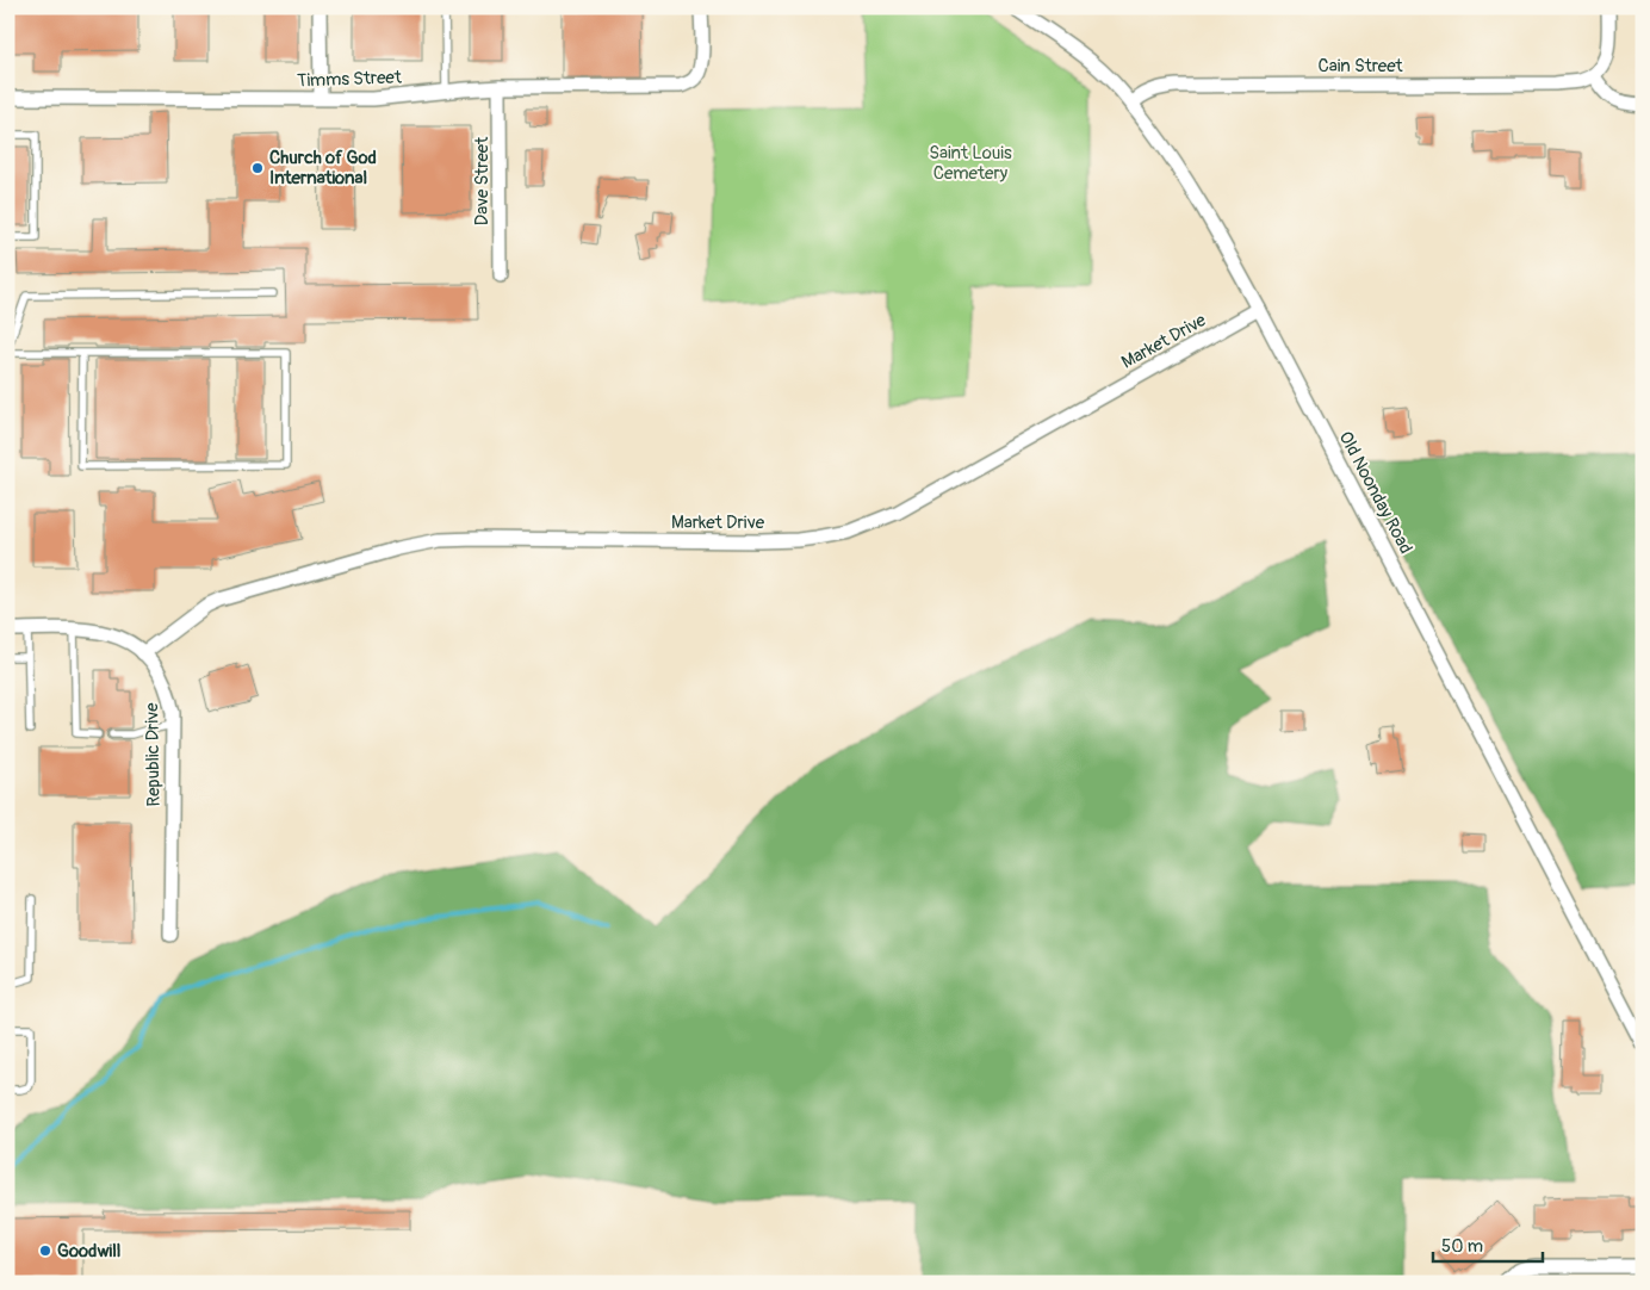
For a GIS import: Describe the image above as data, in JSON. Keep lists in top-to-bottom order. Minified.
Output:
{"streets":{"street":["Cain Street","Timms Street","Dave Street","Market Drive","Old Noonday Road","Republic Drive"]},"crossings":[["Cain Street","Old Noonday Road"],["Timms Street","Dave Street"],["Market Drive","Old Noonday Road"],["Market Drive","Republic Drive"]],"parks":["Saint Louis Cemetery"],"places":["Church of God International","Goodwill"],"scale_bar":"50 m"}
